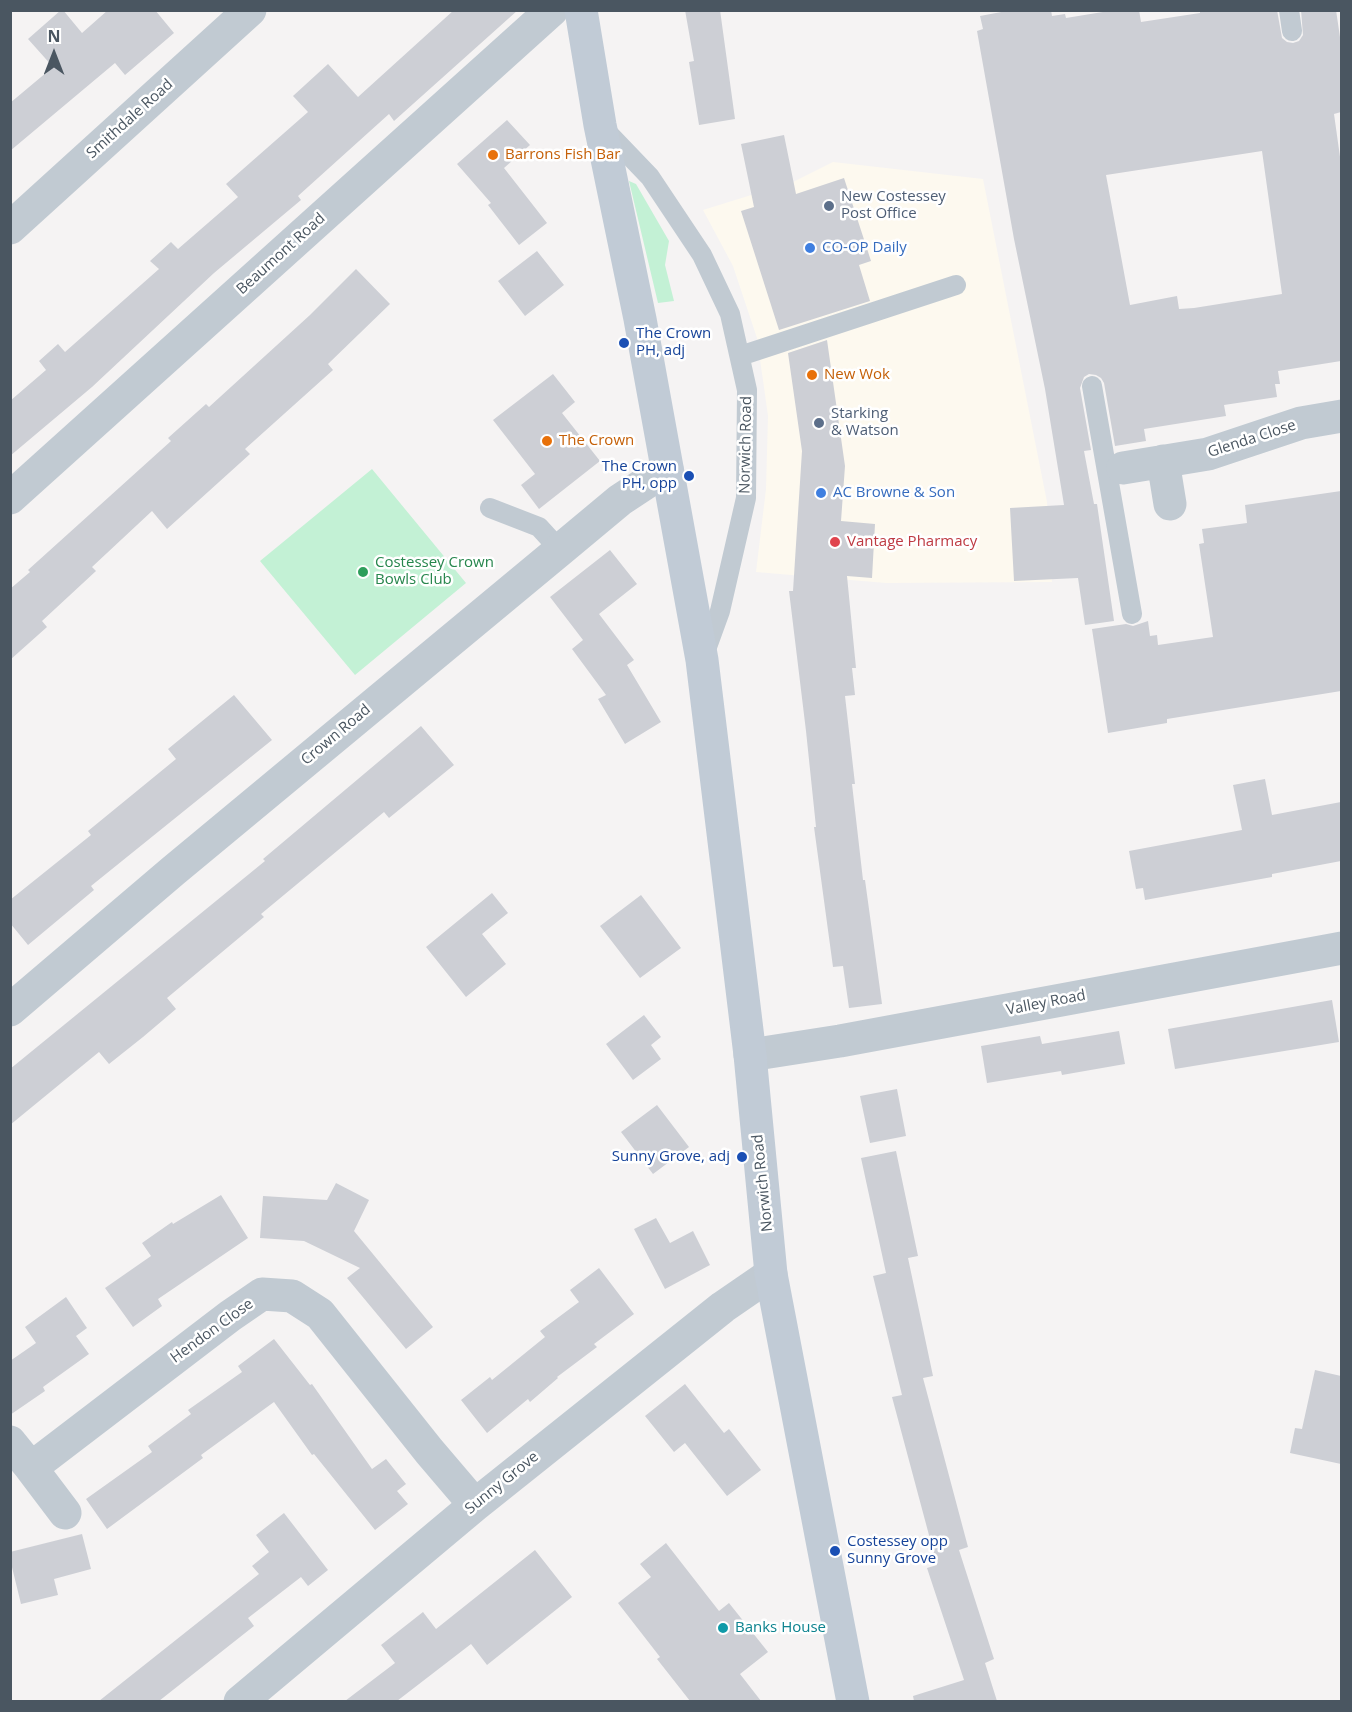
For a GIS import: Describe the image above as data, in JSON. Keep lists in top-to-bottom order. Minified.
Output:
{"streets":{"street":["Smithdale Road","Beaumont Road","Glenda Close","Norwich Road","Crown Road","Valley Road","Hendon Close","Sunny Grove"]},"crossings":[["Norwich Road","Crown Road"],["Norwich Road","Valley Road"],["Norwich Road","Sunny Grove"],["Hendon Close","Sunny Grove"]],"places":["Barrons Fish Bar","New Costessey Post Office","CO-OP Daily","The Crown PH, adj","New Wok","Starking & Watson","The Crown","The Crown PH, opp","AC Browne & Son","Vantage Pharmacy","Costessey Crown Bowls Club","Sunny Grove, adj","Costessey opp Sunny Grove","Banks House"],"north":"top"}
